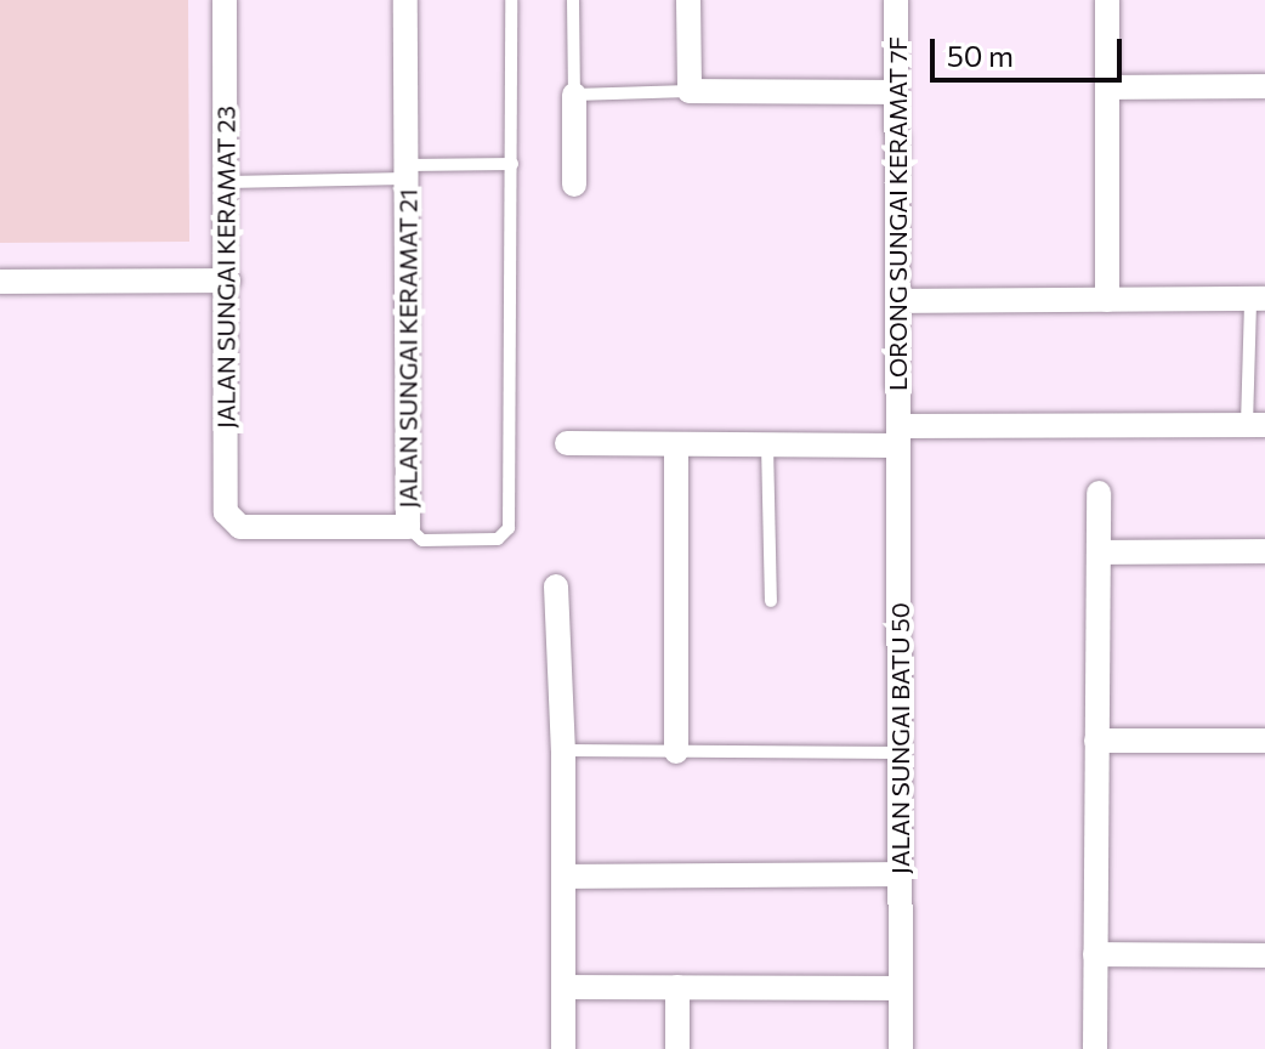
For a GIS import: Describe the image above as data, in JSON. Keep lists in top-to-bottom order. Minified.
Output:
{"streets":{"street":["LORONG SUNGAI KERAMAT 7F","JALAN SUNGAI KERAMAT 23","JALAN SUNGAI KERAMAT 21","JALAN SUNGAI BATU 50"]},"crossings":[["LORONG SUNGAI KERAMAT 7F","JALAN SUNGAI BATU 50"],["JALAN SUNGAI KERAMAT 23","JALAN SUNGAI KERAMAT 21"]],"scale_bar":"50 m"}
